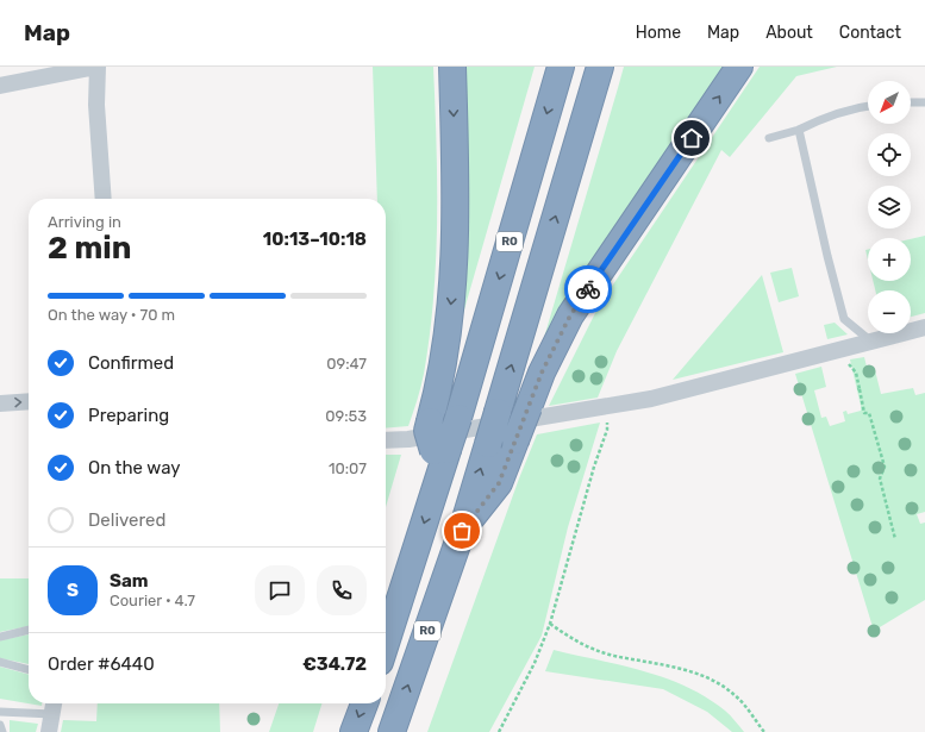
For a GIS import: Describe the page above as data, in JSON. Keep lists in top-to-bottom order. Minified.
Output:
{"streets":{"highway":["R0"]},"north":"bottom left","page":{"header":"Map","nav":["Home","Map","About","Contact"],"map_buttons":["+","−"],"heading":["2 min","Arriving in","10:13–10:18"],"panel":["Sam","Courier · 4.7","Order #6440","€34.72"],"bar":"On the way · 70 m","list":[["Confirmed","09:47"],["Preparing","09:53"],["On the way","10:07"],"Delivered"],"round":"S"}}
